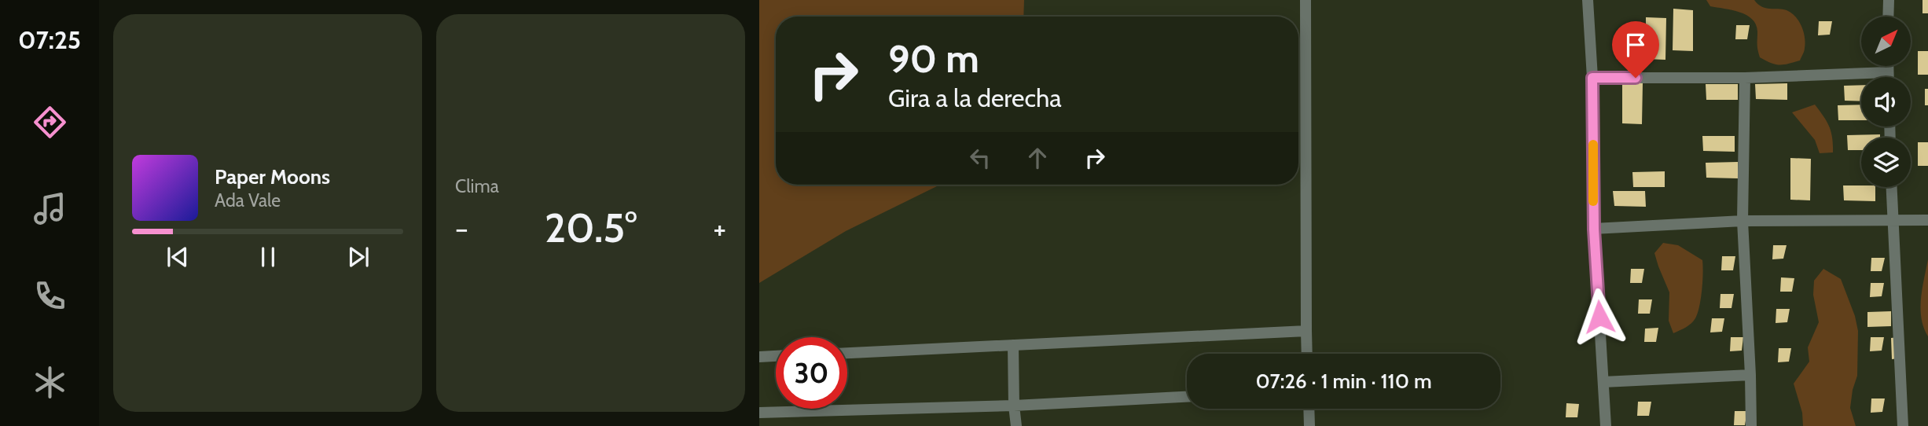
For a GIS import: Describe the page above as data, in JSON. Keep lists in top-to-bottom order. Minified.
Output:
{"north":"top right","page":{"tabs":"07:25","tile":"Clima","turn":["90 m","Gira a la derecha"],"song":["Paper Moons","Ada Vale"],"heat":["−","20.5°","+"],"limit":"30","trip":"07:26 · 1 min · 110 m"}}
